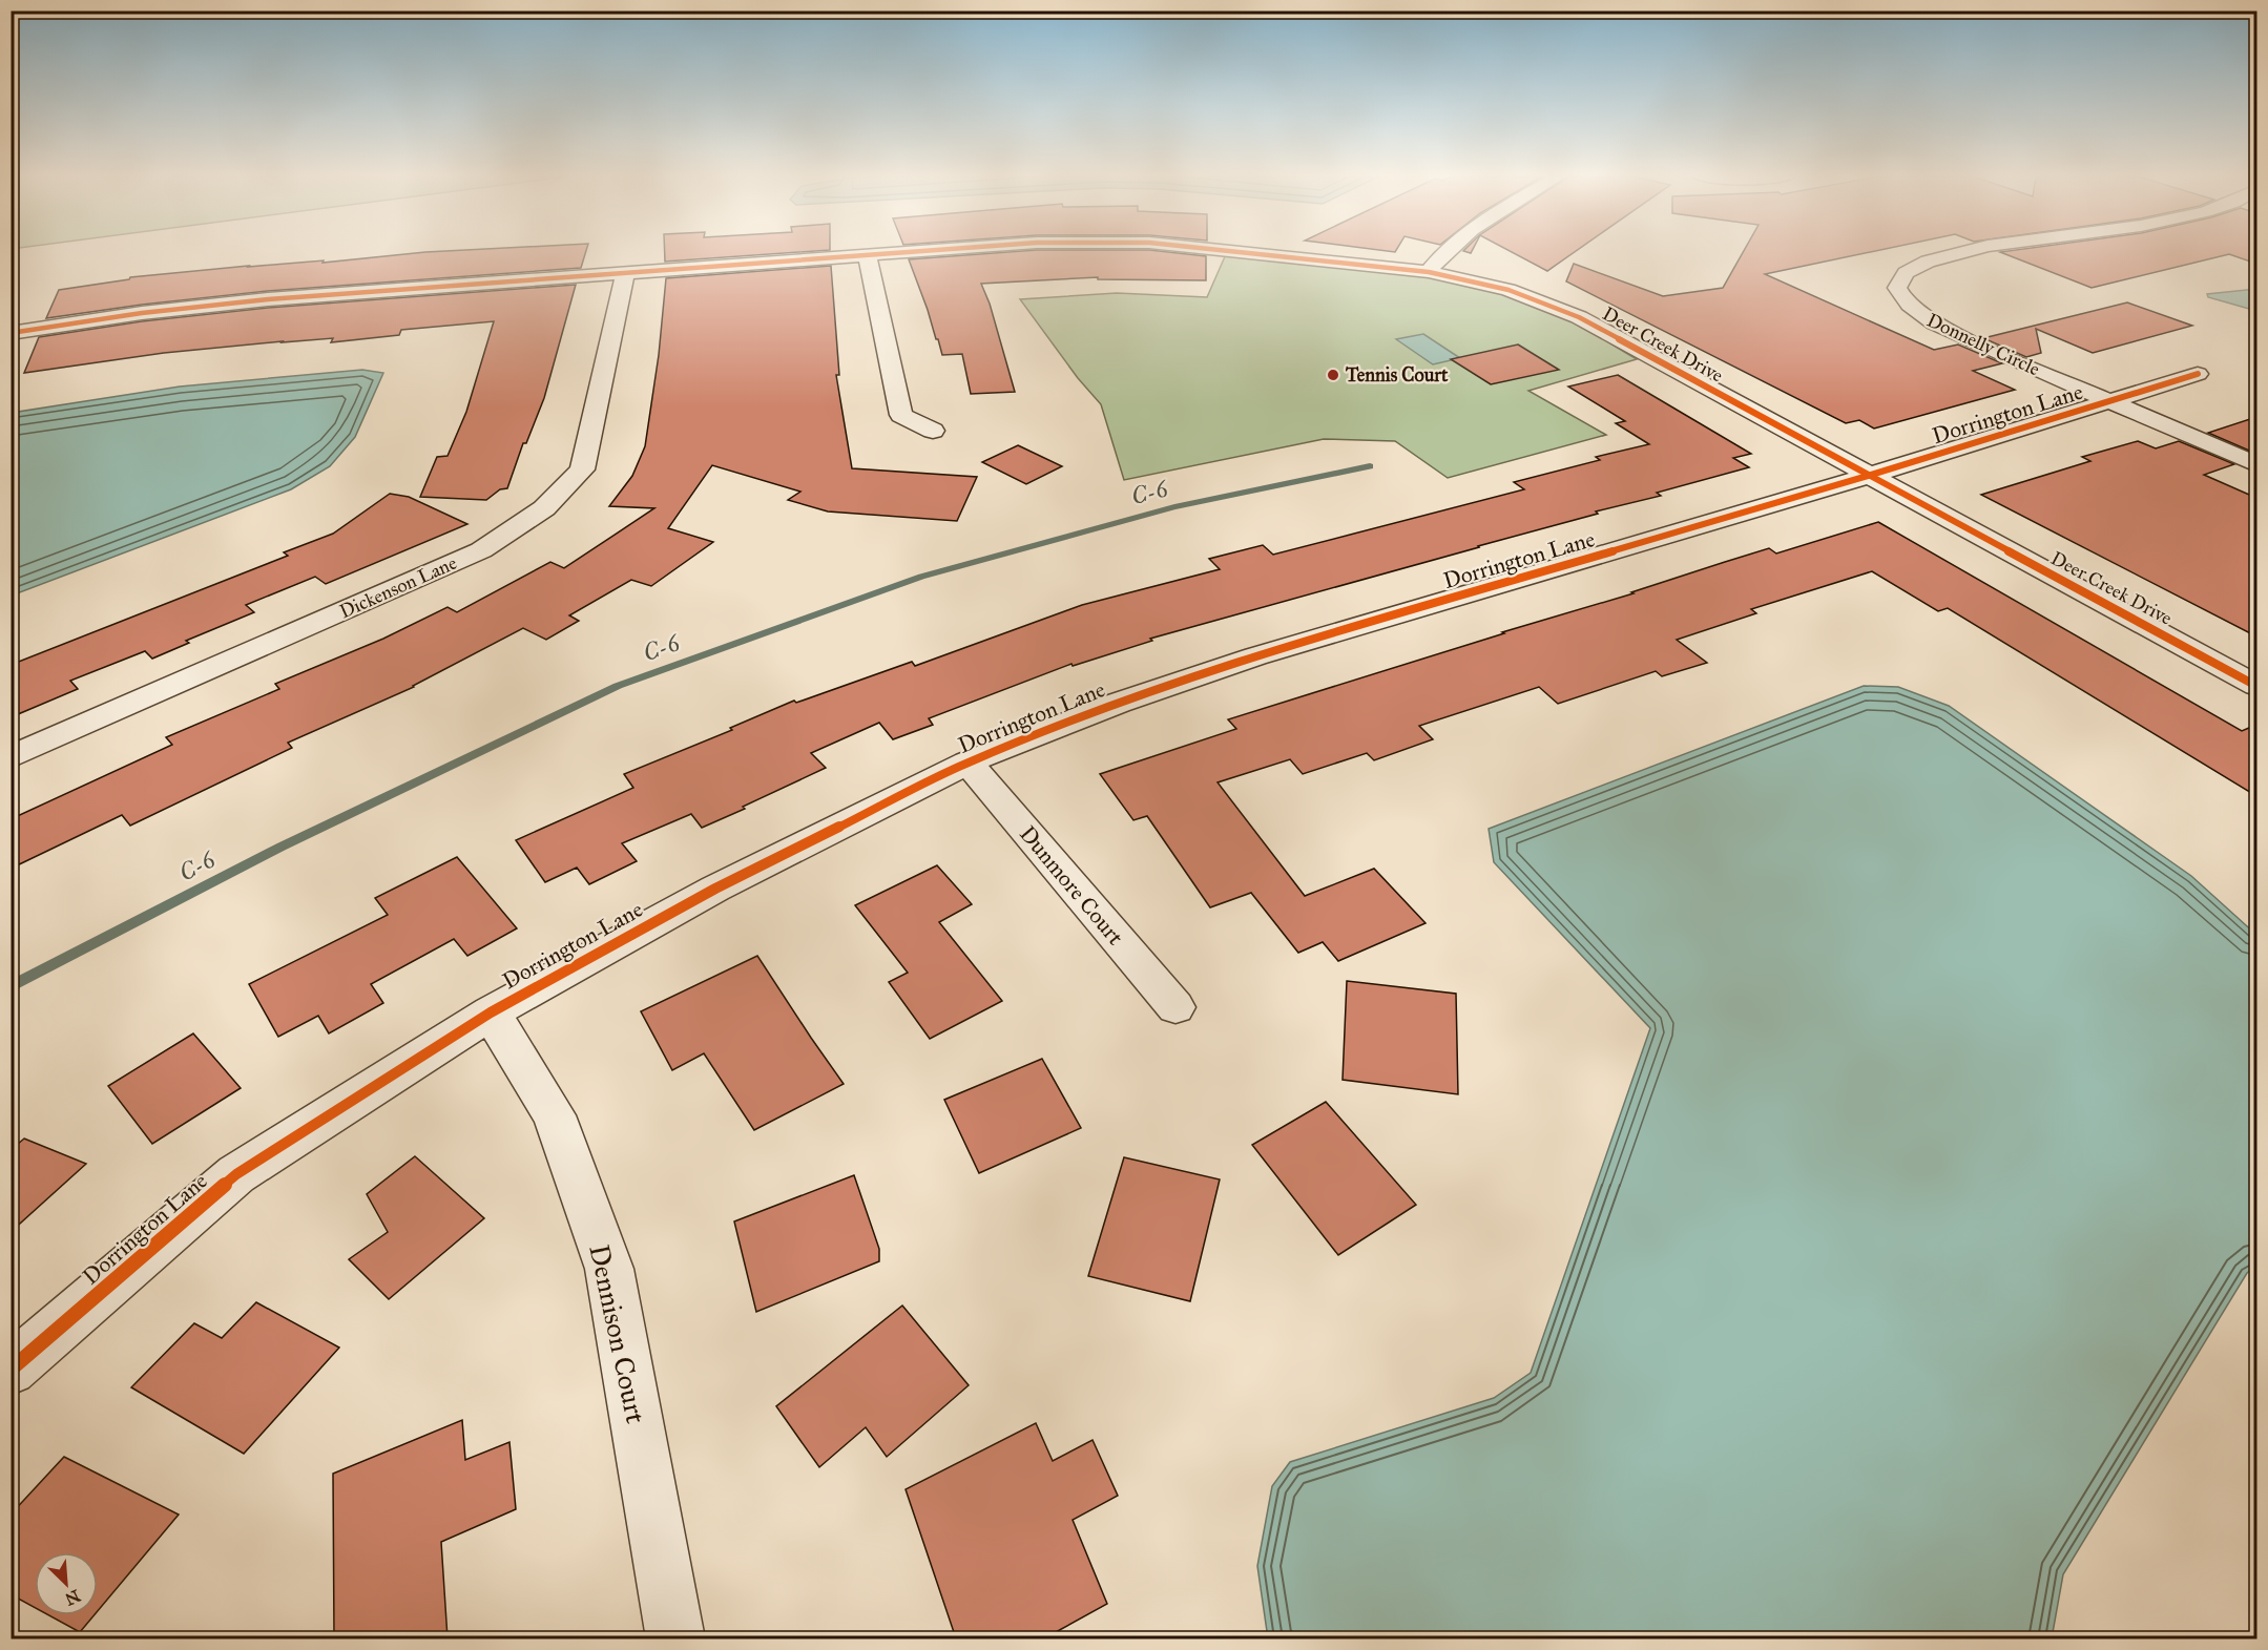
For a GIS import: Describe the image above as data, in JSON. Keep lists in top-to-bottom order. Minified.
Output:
{"streets":{"street":["Deer Creek Drive","Donnelly Circle","Dorrington Lane","Dickenson Lane","Dunmore Court","Dennison Court"]},"crossings":[["Deer Creek Drive","Dorrington Lane"],["Deer Creek Drive","Dickenson Lane"],["Donnelly Circle","Dorrington Lane"],["Dorrington Lane","Dunmore Court"],["Dorrington Lane","Dennison Court"]],"water":["C-6"],"places":["Tennis Court"],"north":"bottom right"}
